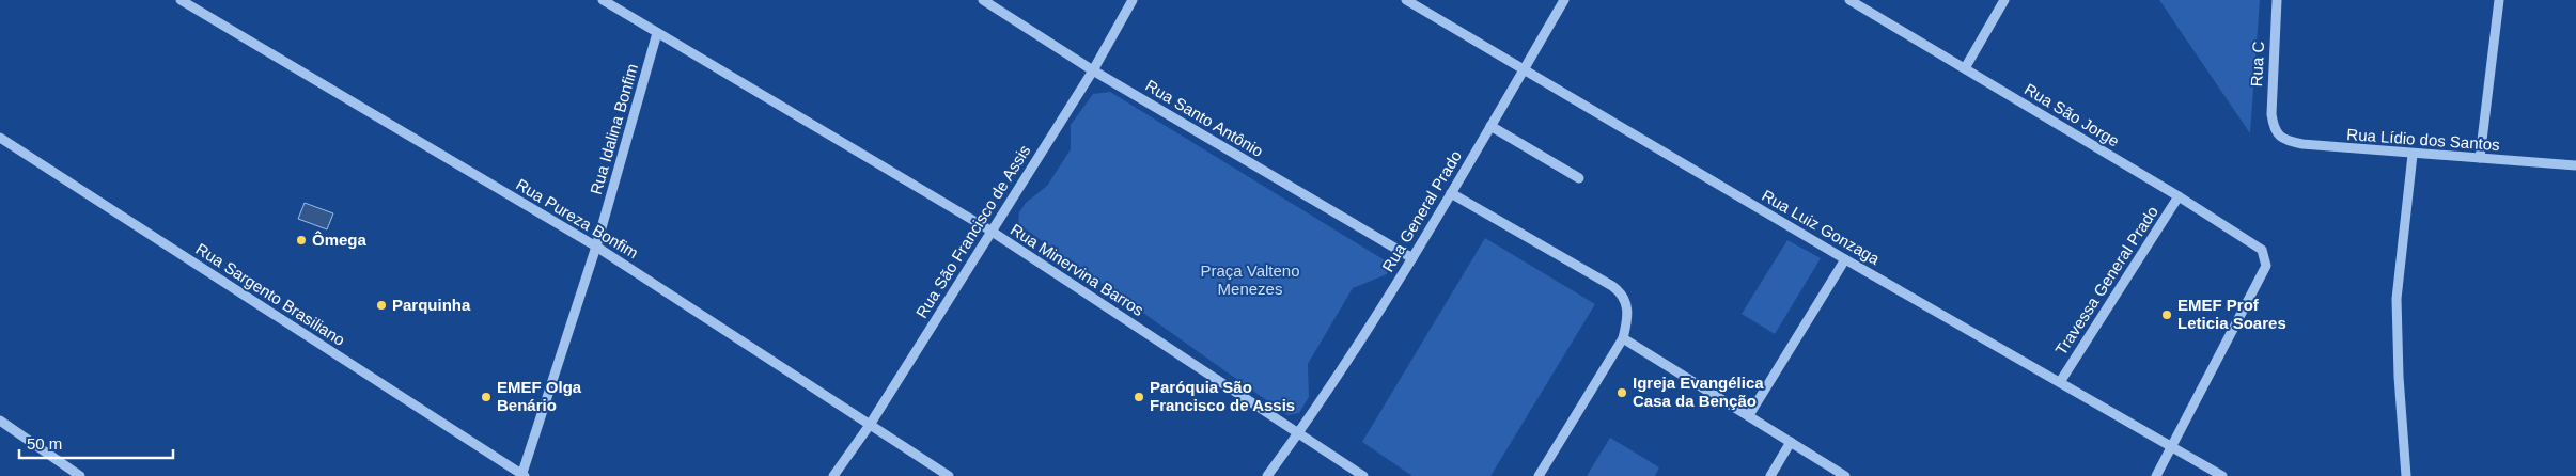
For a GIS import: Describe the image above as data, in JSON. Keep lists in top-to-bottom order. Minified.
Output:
{"streets":{"street":["Rua C","Rua São Jorge","Rua Santo Antônio","Rua Idalina Bonfim","Rua Lídio dos Santos","Rua General Prado","Rua Pureza Bonfim","Rua Luiz Gonzaga","Rua São Francisco de Assis","Rua Minervina Barros","Travessa General Prado","Rua Sargento Brasiliano"]},"crossings":[["Rua C","Rua Lídio dos Santos"],["Rua São Jorge","Rua Luiz Gonzaga"],["Rua São Jorge","Travessa General Prado"],["Rua Santo Antônio","Rua General Prado"],["Rua Santo Antônio","Rua São Francisco de Assis"],["Rua Idalina Bonfim","Rua Pureza Bonfim"],["Rua Idalina Bonfim","Rua Minervina Barros"],["Rua Idalina Bonfim","Rua Sargento Brasiliano"],["Rua General Prado","Rua Luiz Gonzaga"],["Rua General Prado","Rua Minervina Barros"],["Rua Pureza Bonfim","Rua São Francisco de Assis"],["Rua Luiz Gonzaga","Travessa General Prado"],["Rua São Francisco de Assis","Rua Minervina Barros"]],"parks":["Praça Valteno Menezes"],"places":["Ômega","Parquinha","EMEF Prof Leticia Soares","Igreja Evangélica Casa da Benção","EMEF Olga Benário","Paróquia São Francisco de Assis"],"scale_bar":"50 m"}
